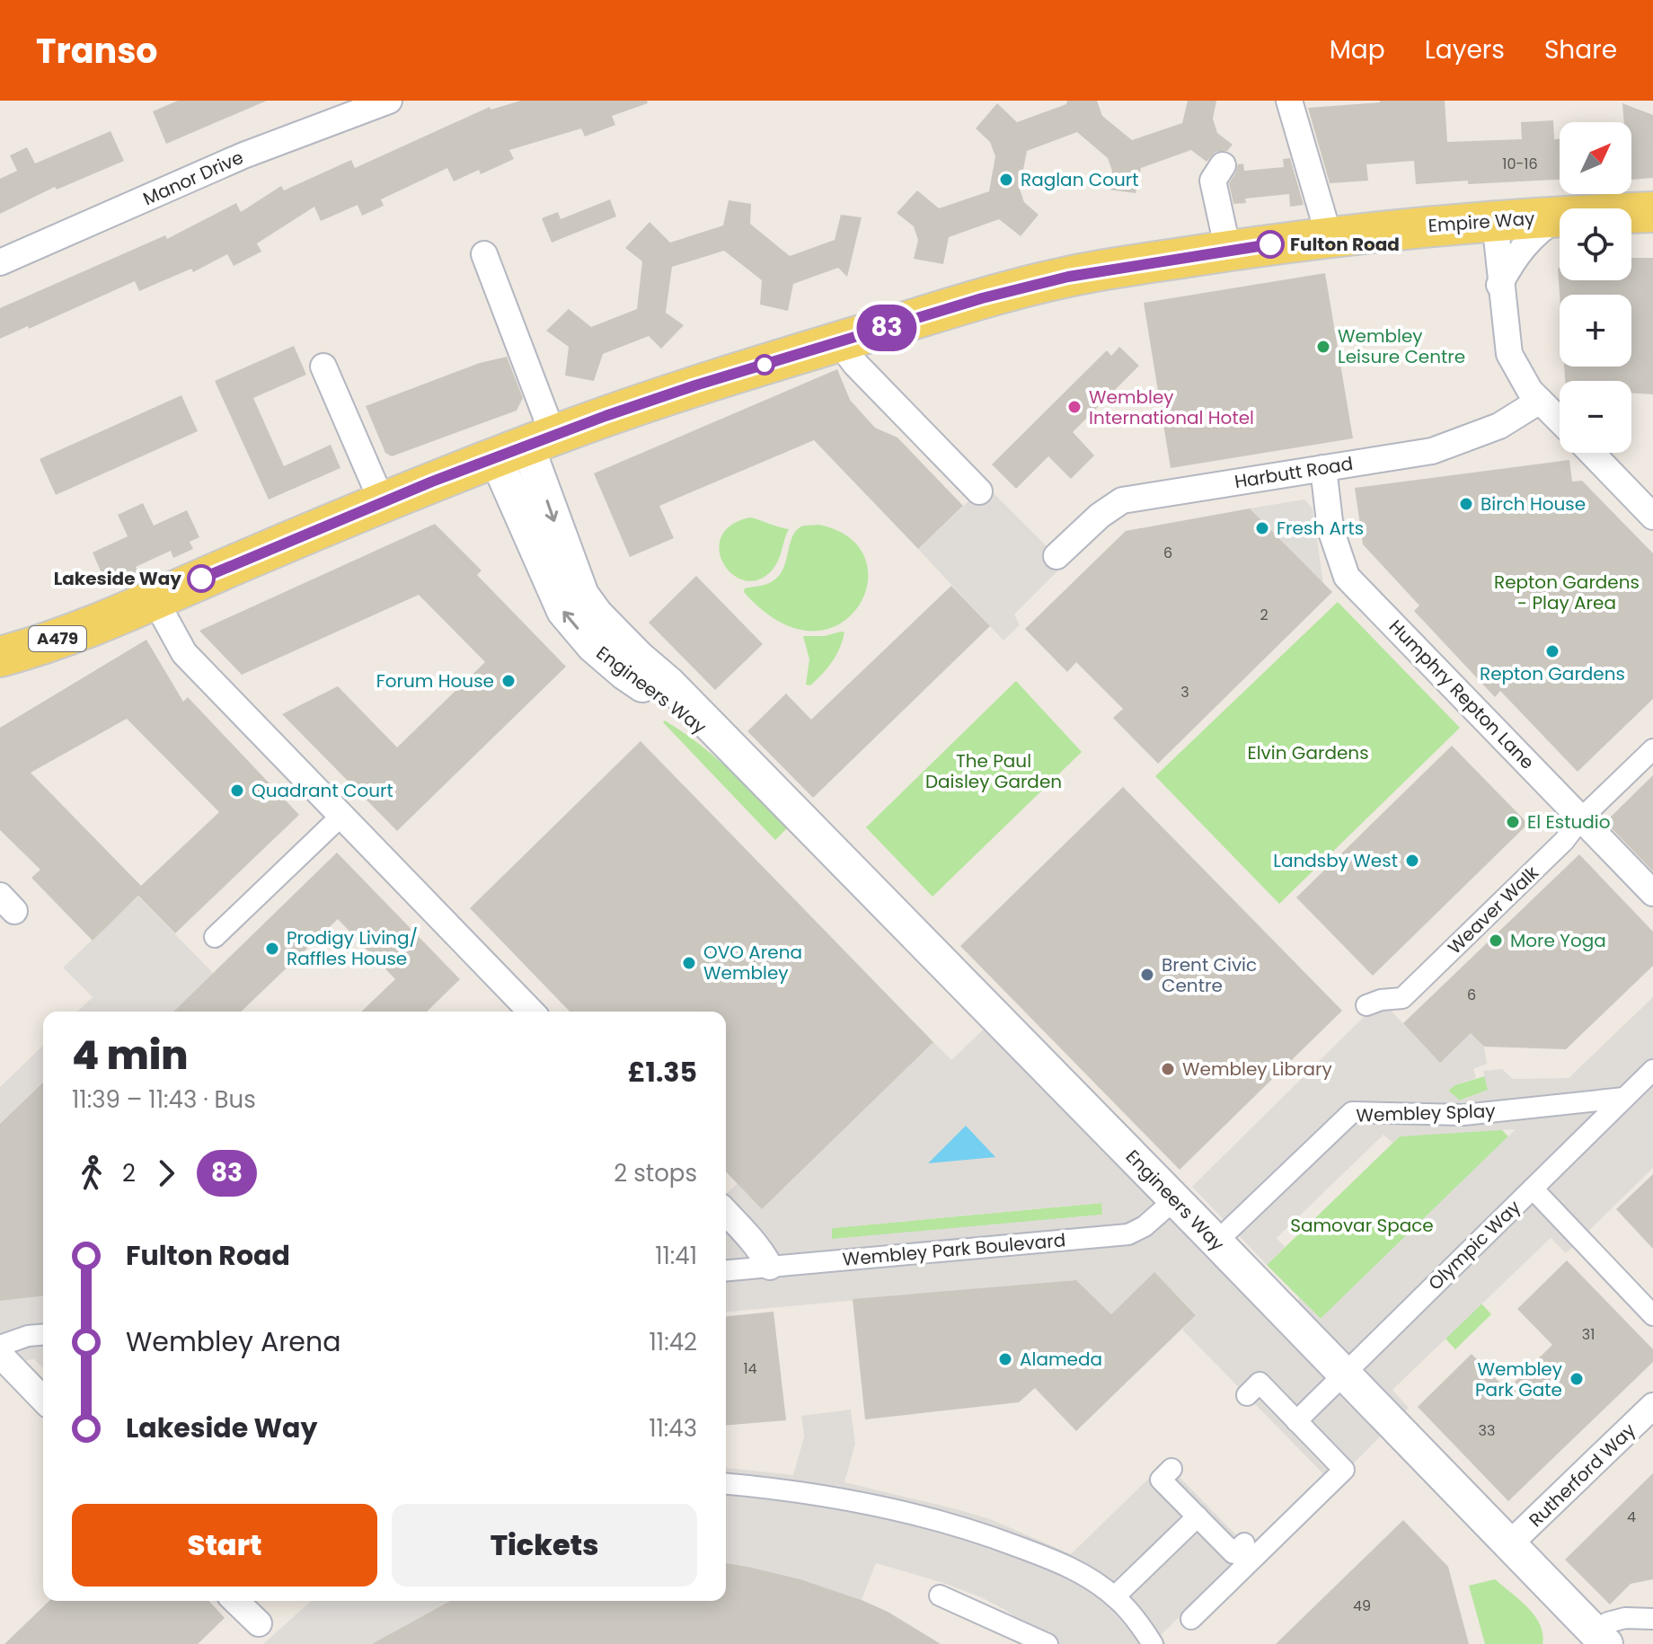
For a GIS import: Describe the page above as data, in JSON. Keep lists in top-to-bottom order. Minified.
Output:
{"streets":{"main road":["Empire Way","A479"],"street":["Manor Drive","Harbutt Road","Engineers Way","Humphry Repton Lane","Weaver Walk","Wembley Splay","Olympic Way","Wembley Park Boulevard","Rutherford Way"]},"crossings":[["Empire Way","Engineers Way"],["Harbutt Road","Humphry Repton Lane"],["Engineers Way","Olympic Way"],["Engineers Way","Wembley Park Boulevard"],["Engineers Way","Rutherford Way"],["Humphry Repton Lane","Weaver Walk"],["Wembley Splay","Olympic Way"]],"parks":["Repton Gardens - Play Area","Elvin Gardens","The Paul Daisley Garden","Samovar Space"],"places":["Raglan Court","Fulton Road","Wembley Leisure Centre","Wembley International Hotel","Birch House","Fresh Arts","Lakeside Way","Repton Gardens","Forum House","Quadrant Court","El Estudio","Landsby West","More Yoga","Prodigy Living/ Raffles House","OVO Arena Wembley","Brent Civic Centre","Wembley Library","Alameda","Wembley Park Gate"],"lines":["bus line 83"],"house_numbers":["10-16","6","2","3","6","31","14","33","4","49"],"north":"top right","page":{"header":"Transo","nav":["Map","Layers","Share"],"on_map":"83","map_buttons":["+","−"],"heading":["4 min","11:39 – 11:43 · Bus","£1.35"],"legs":["2","83","2 stops"],"list":[{"name":"Fulton Road","value":"11:41"},{"name":"Wembley Arena","value":"11:42"},{"name":"Lakeside Way","value":"11:43"}],"buttons":["Start","Tickets"]}}
